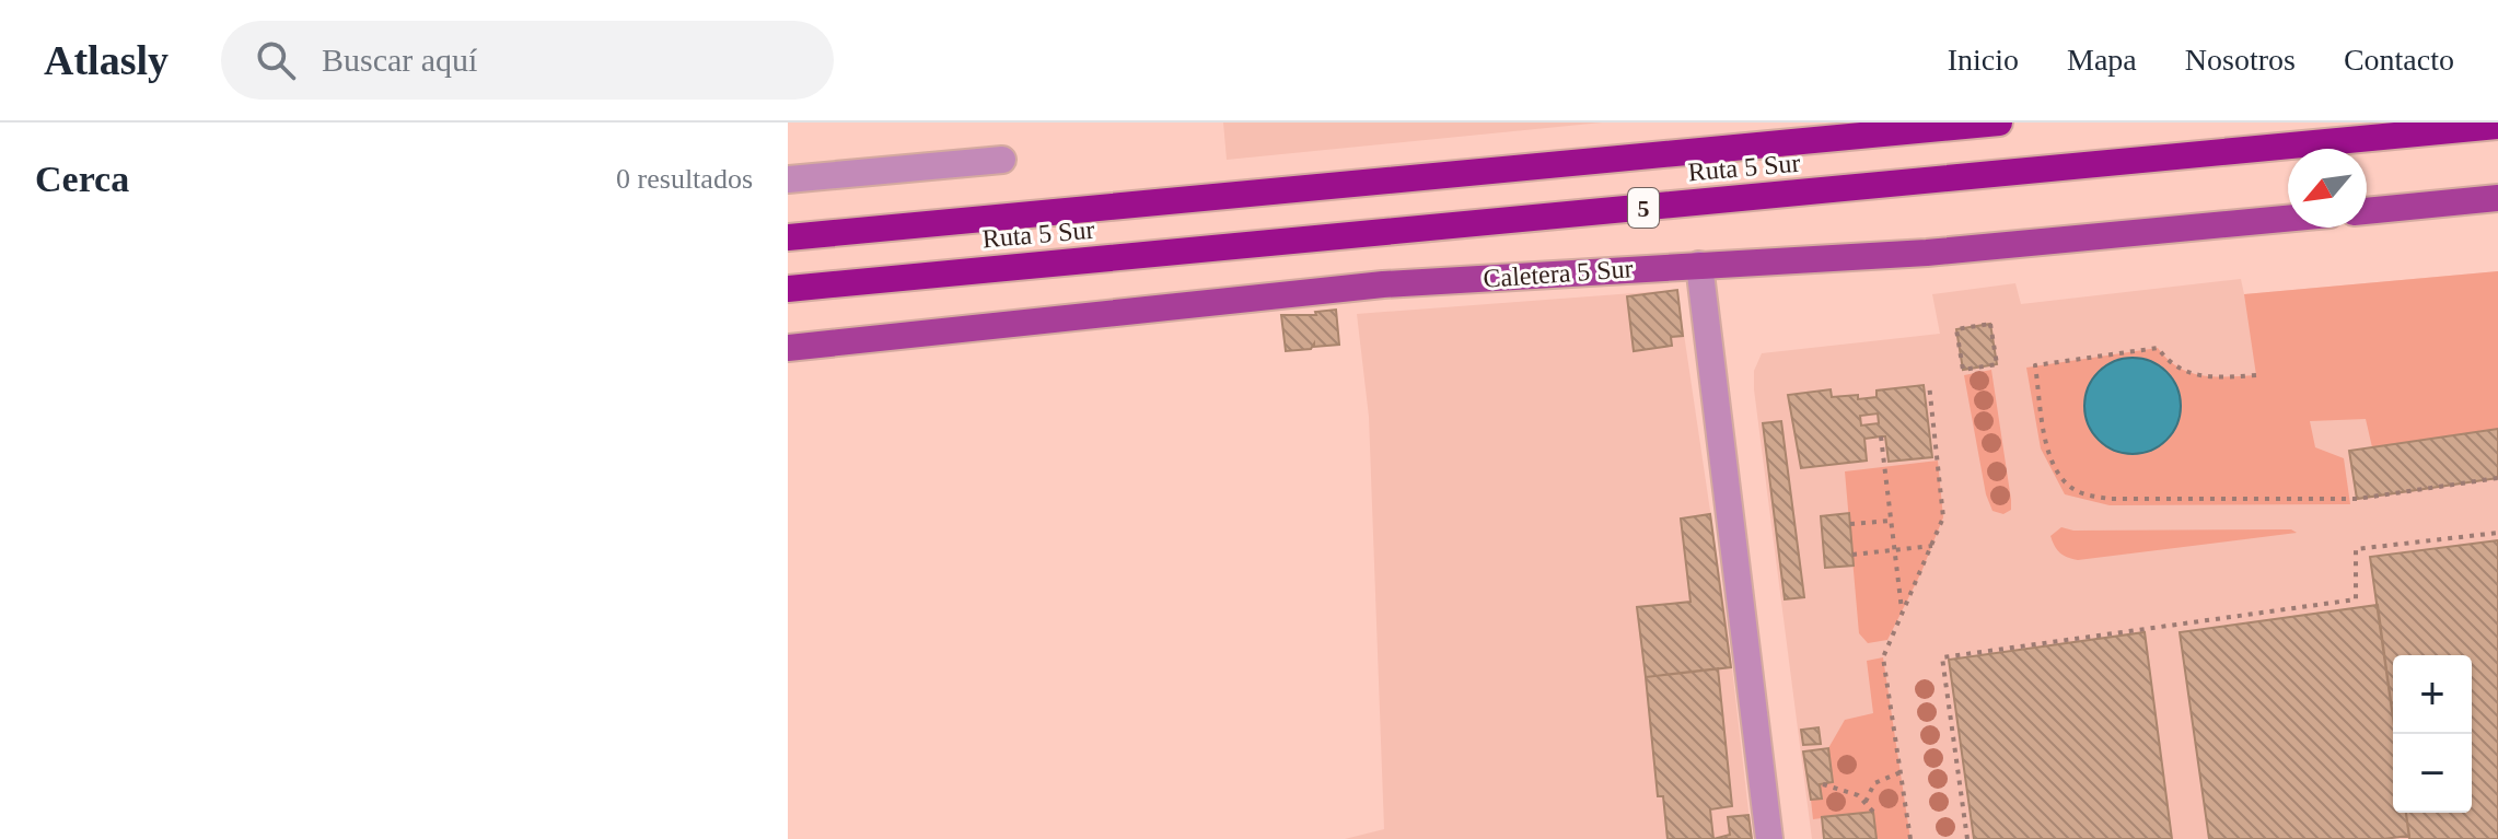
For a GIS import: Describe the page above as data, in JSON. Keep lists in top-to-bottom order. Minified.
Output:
{"streets":{"highway":["Ruta 5 Sur","5"],"main road":["Caletera 5 Sur"]},"north":"bottom left","page":{"header":"Atlasly","search":"Buscar aquí","nav":["Inicio","Mapa","Nosotros","Contacto"],"heading":["Cerca","0 resultados"],"map_buttons":["+","−"]}}
